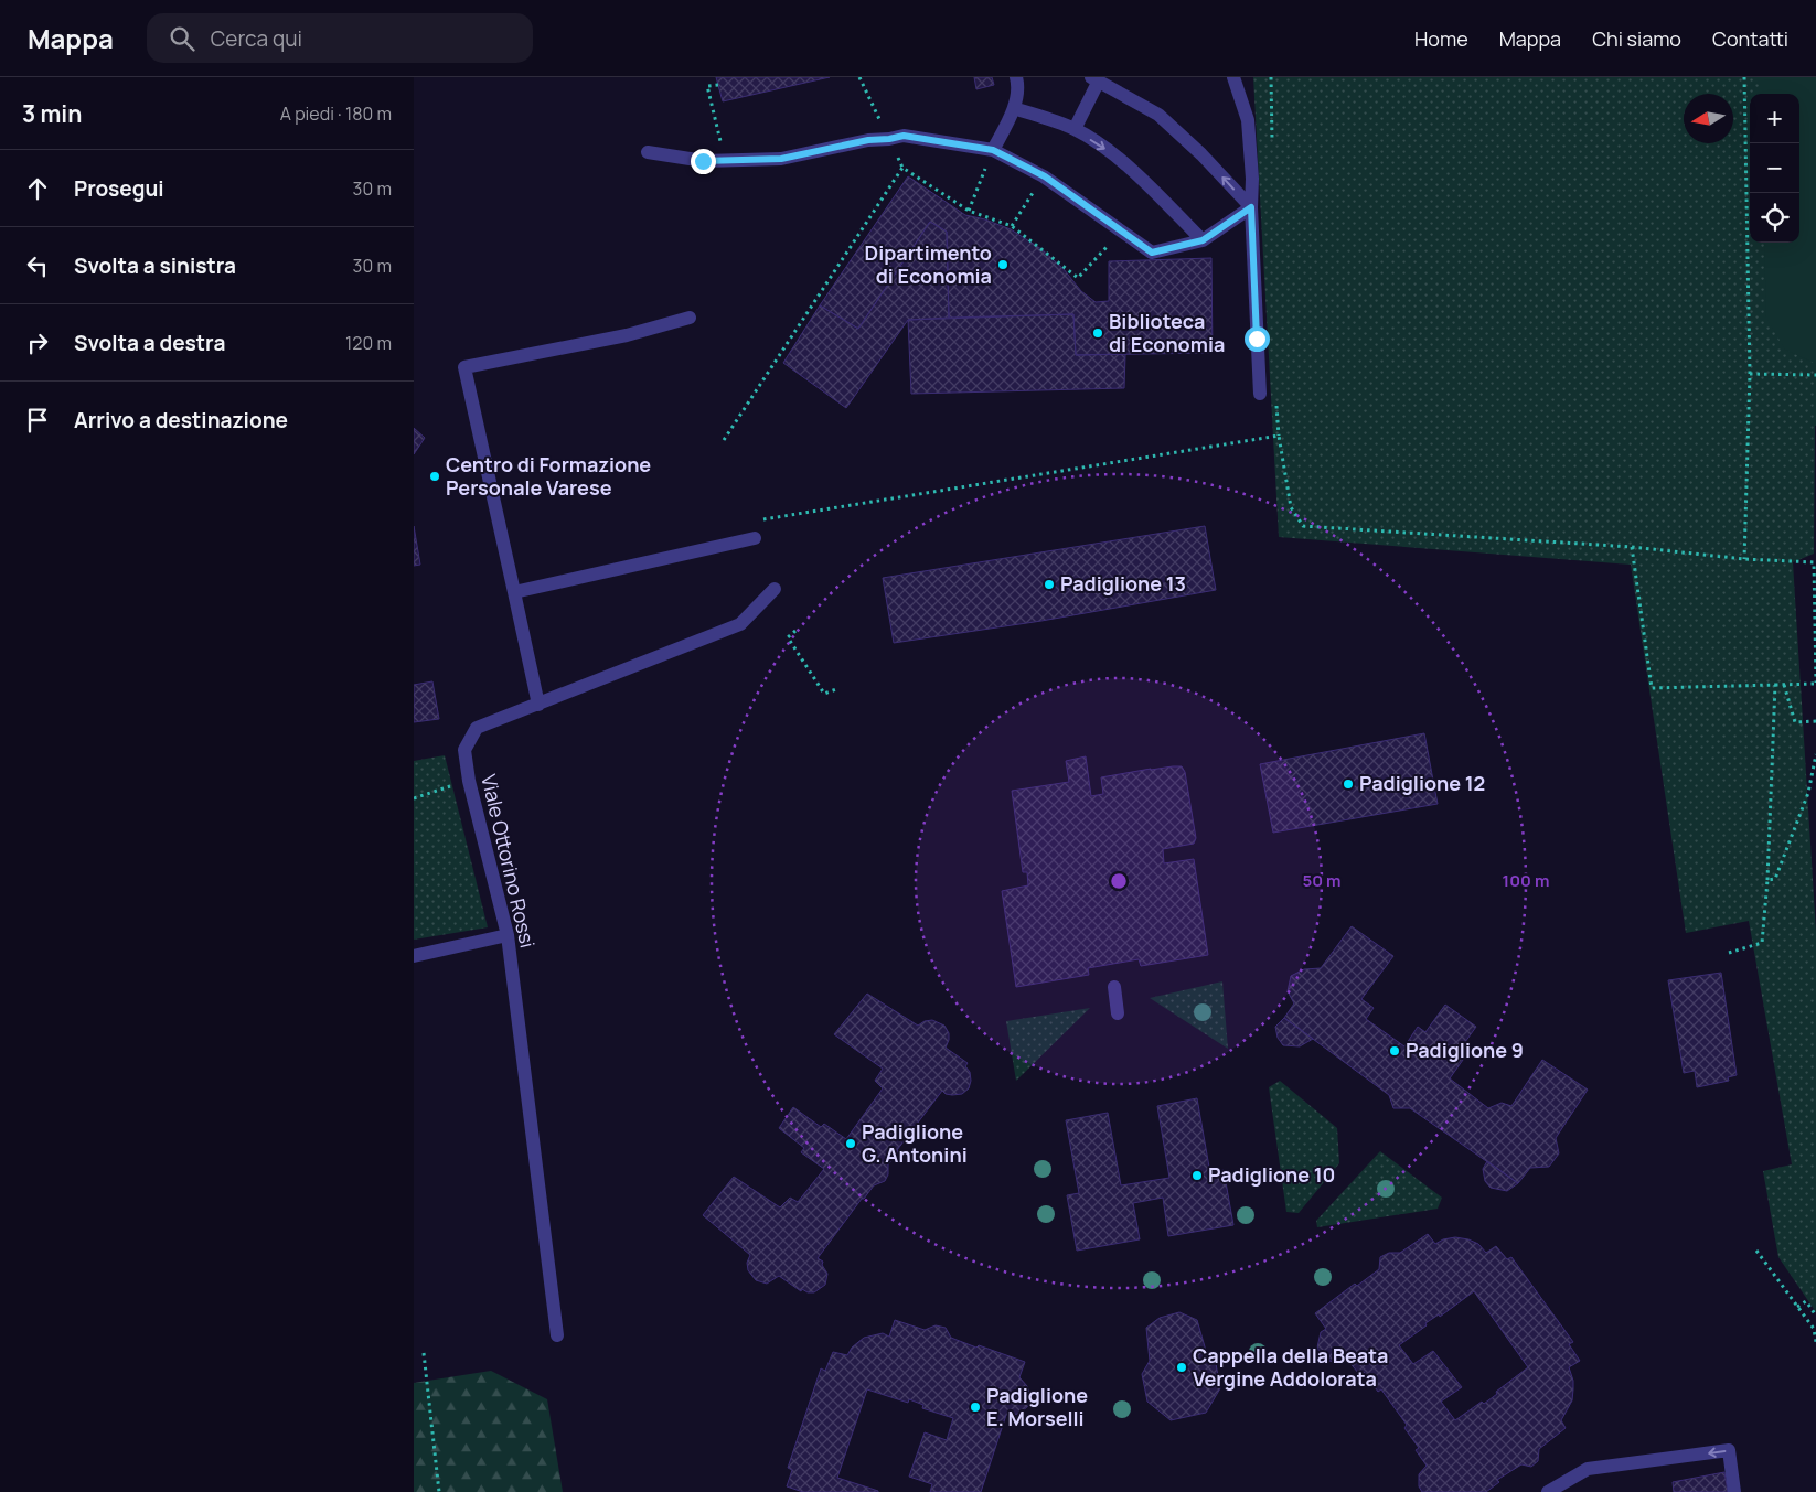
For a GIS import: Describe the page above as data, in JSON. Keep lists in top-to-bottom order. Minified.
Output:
{"streets":{"street":["Viale Ottorino Rossi"]},"places":["Dipartimento di Economia","Biblioteca di Economia","Centro di Formazione Personale Varese","Padiglione 13","Padiglione 12","Padiglione 9","Padiglione G. Antonini","Padiglione 10","Cappella della Beata Vergine Addolorata","Padiglione E. Morselli"],"north":"left","page":{"header":"Mappa","search":"Cerca qui","nav":["Home","Mappa","Chi siamo","Contatti"],"heading":["3 min","A piedi · 180 m"],"map_buttons":["+","−"],"list":[["Prosegui","30 m"],["Svolta a sinistra","30 m"],["Svolta a destra","120 m"],"Arrivo a destinazione"]},"rings":["50 m","100 m"]}
